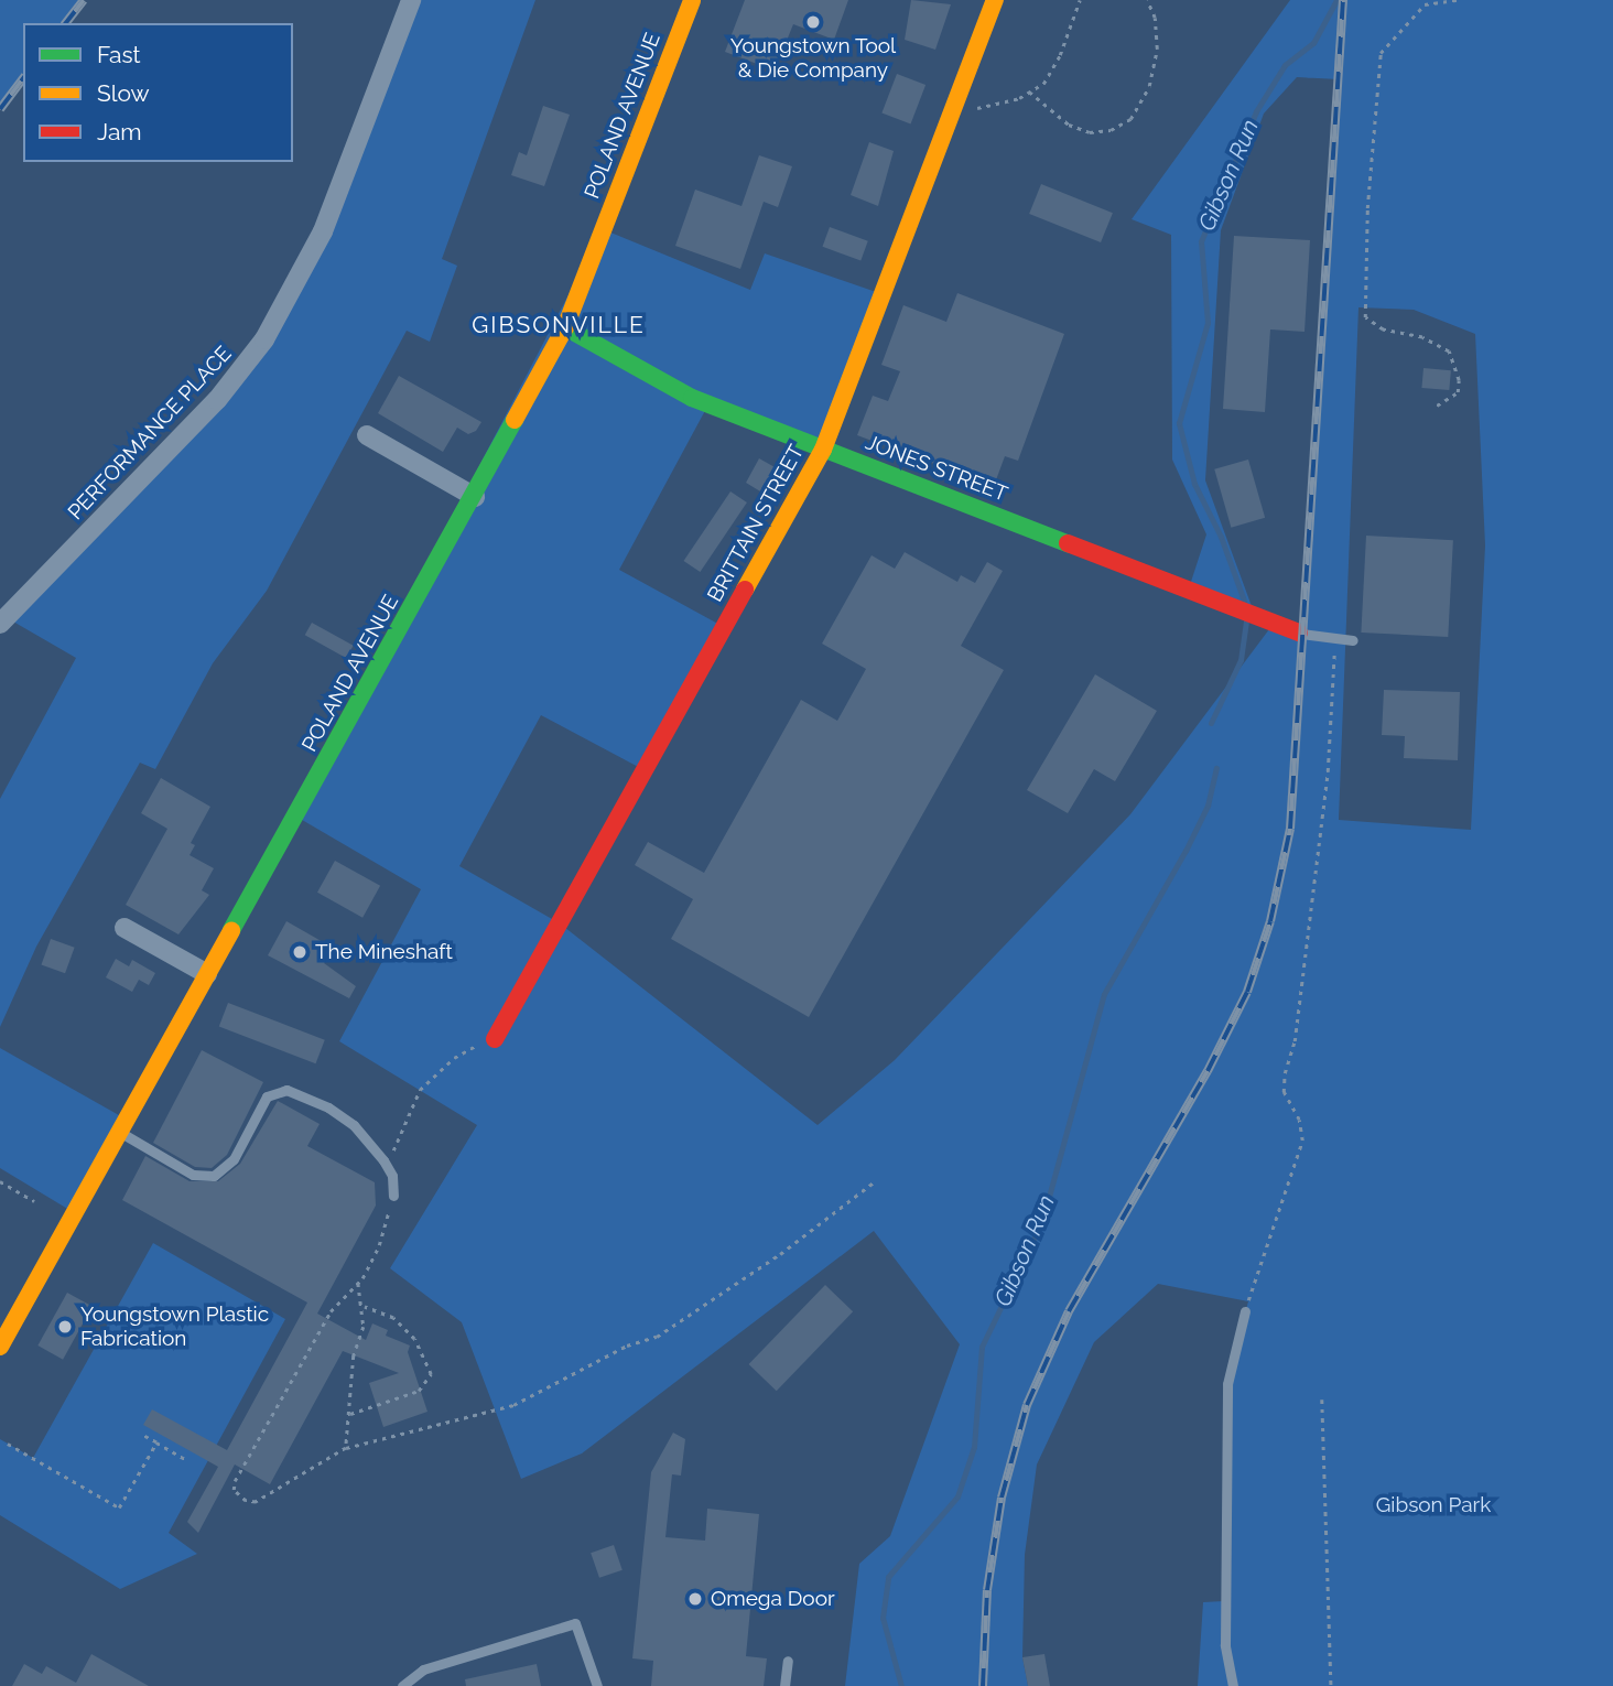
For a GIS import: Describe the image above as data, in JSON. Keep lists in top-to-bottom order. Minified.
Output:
{"streets":{"street":["POLAND AVENUE","PERFORMANCE PLACE","JONES STREET","BRITTAIN STREET"]},"crossings":[["POLAND AVENUE","JONES STREET"],["JONES STREET","BRITTAIN STREET"]],"districts":["GIBSONVILLE"],"water":["Gibson Run"],"parks":["Gibson Park"],"places":["Youngstown Tool & Die Company","The Mineshaft","Youngstown Plastic Fabrication","Omega Door"],"legend":["Fast","Slow","Jam"]}
